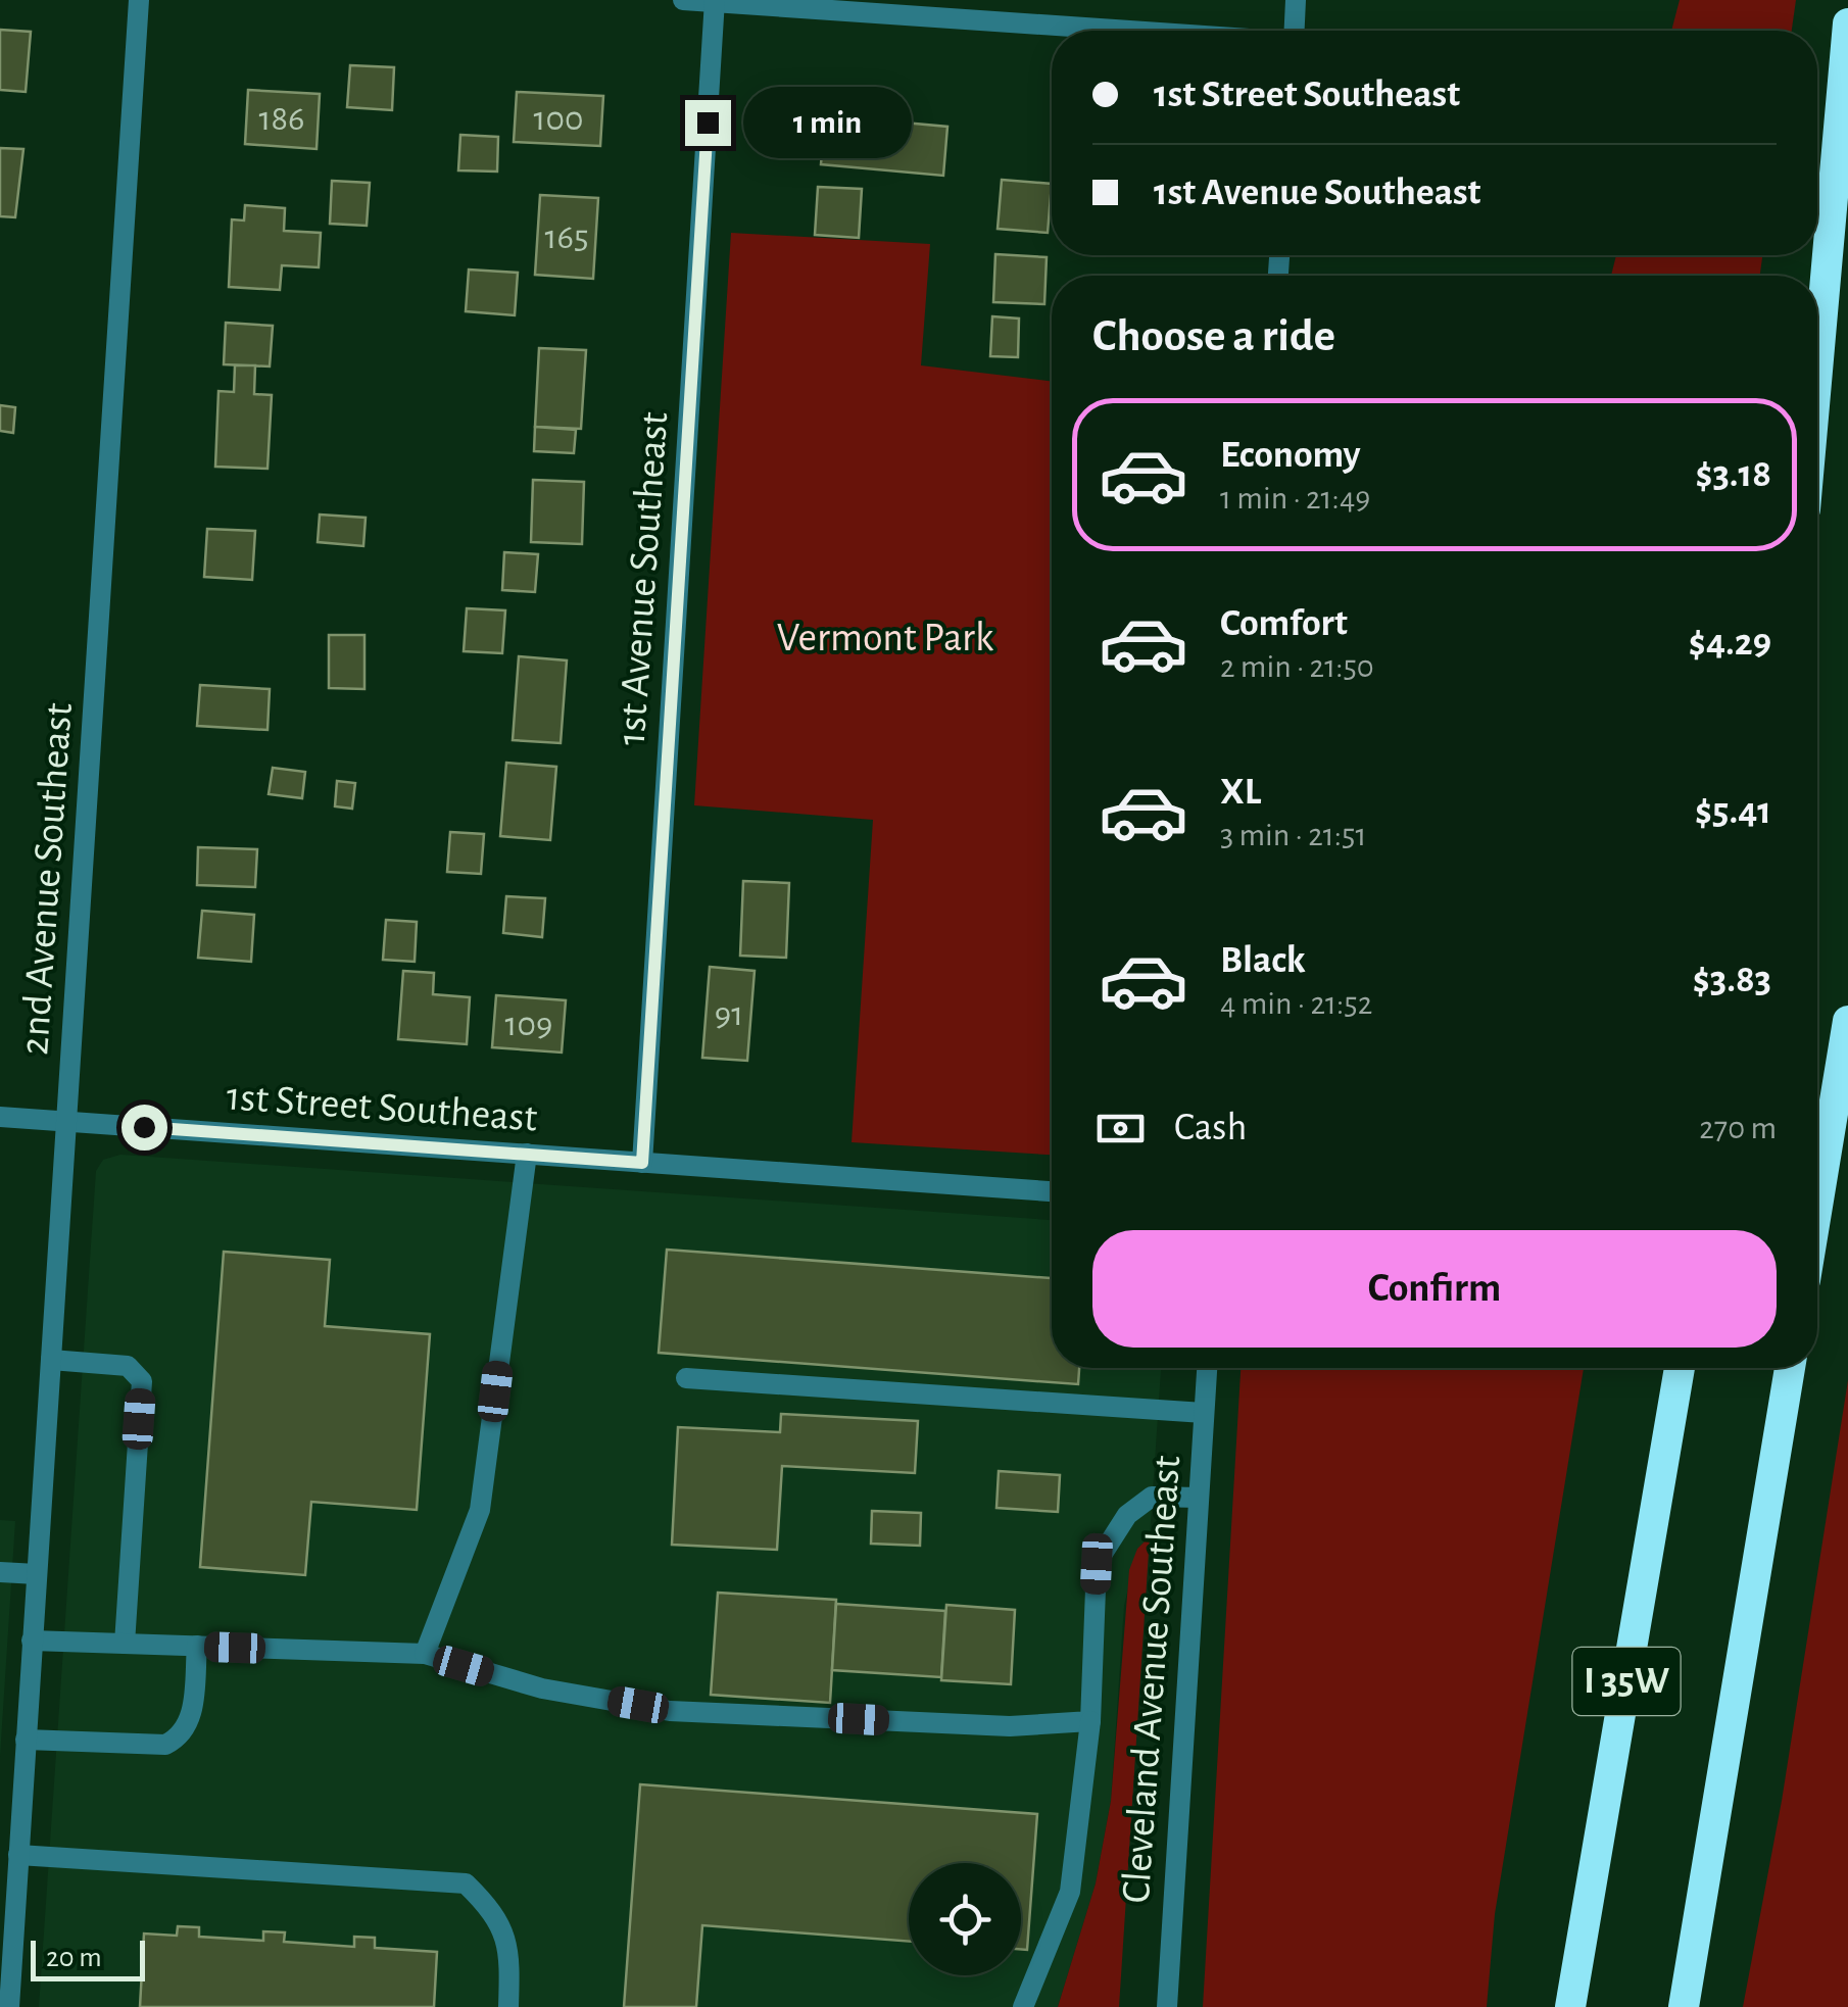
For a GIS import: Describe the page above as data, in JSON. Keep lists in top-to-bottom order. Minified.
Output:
{"streets":{"highway":["I 35W"],"street":["1st Avenue Southeast","2nd Avenue Southeast","1st Street Southeast","Cleveland Avenue Southeast"]},"crossings":[["1st Avenue Southeast","1st Street Southeast"],["2nd Avenue Southeast","1st Street Southeast"]],"parks":["Vermont Park"],"house_numbers":["186","100","165","91","109"],"scale_bar":"20 m","page":{"banner":["1st Street Southeast","1st Avenue Southeast"],"bubble":"1 min","heading":"Choose a ride","list":[{"name":"Economy","note":"1 min · 21:49","value":"$3.18"},{"name":"Comfort","note":"2 min · 21:50","value":"$4.29"},{"name":"XL","note":"3 min · 21:51","value":"$5.41"},{"name":"Black","note":"4 min · 21:52","value":"$3.83"}],"pay":["Cash","270 m"],"buttons":"Confirm","scale":"20 m"}}
